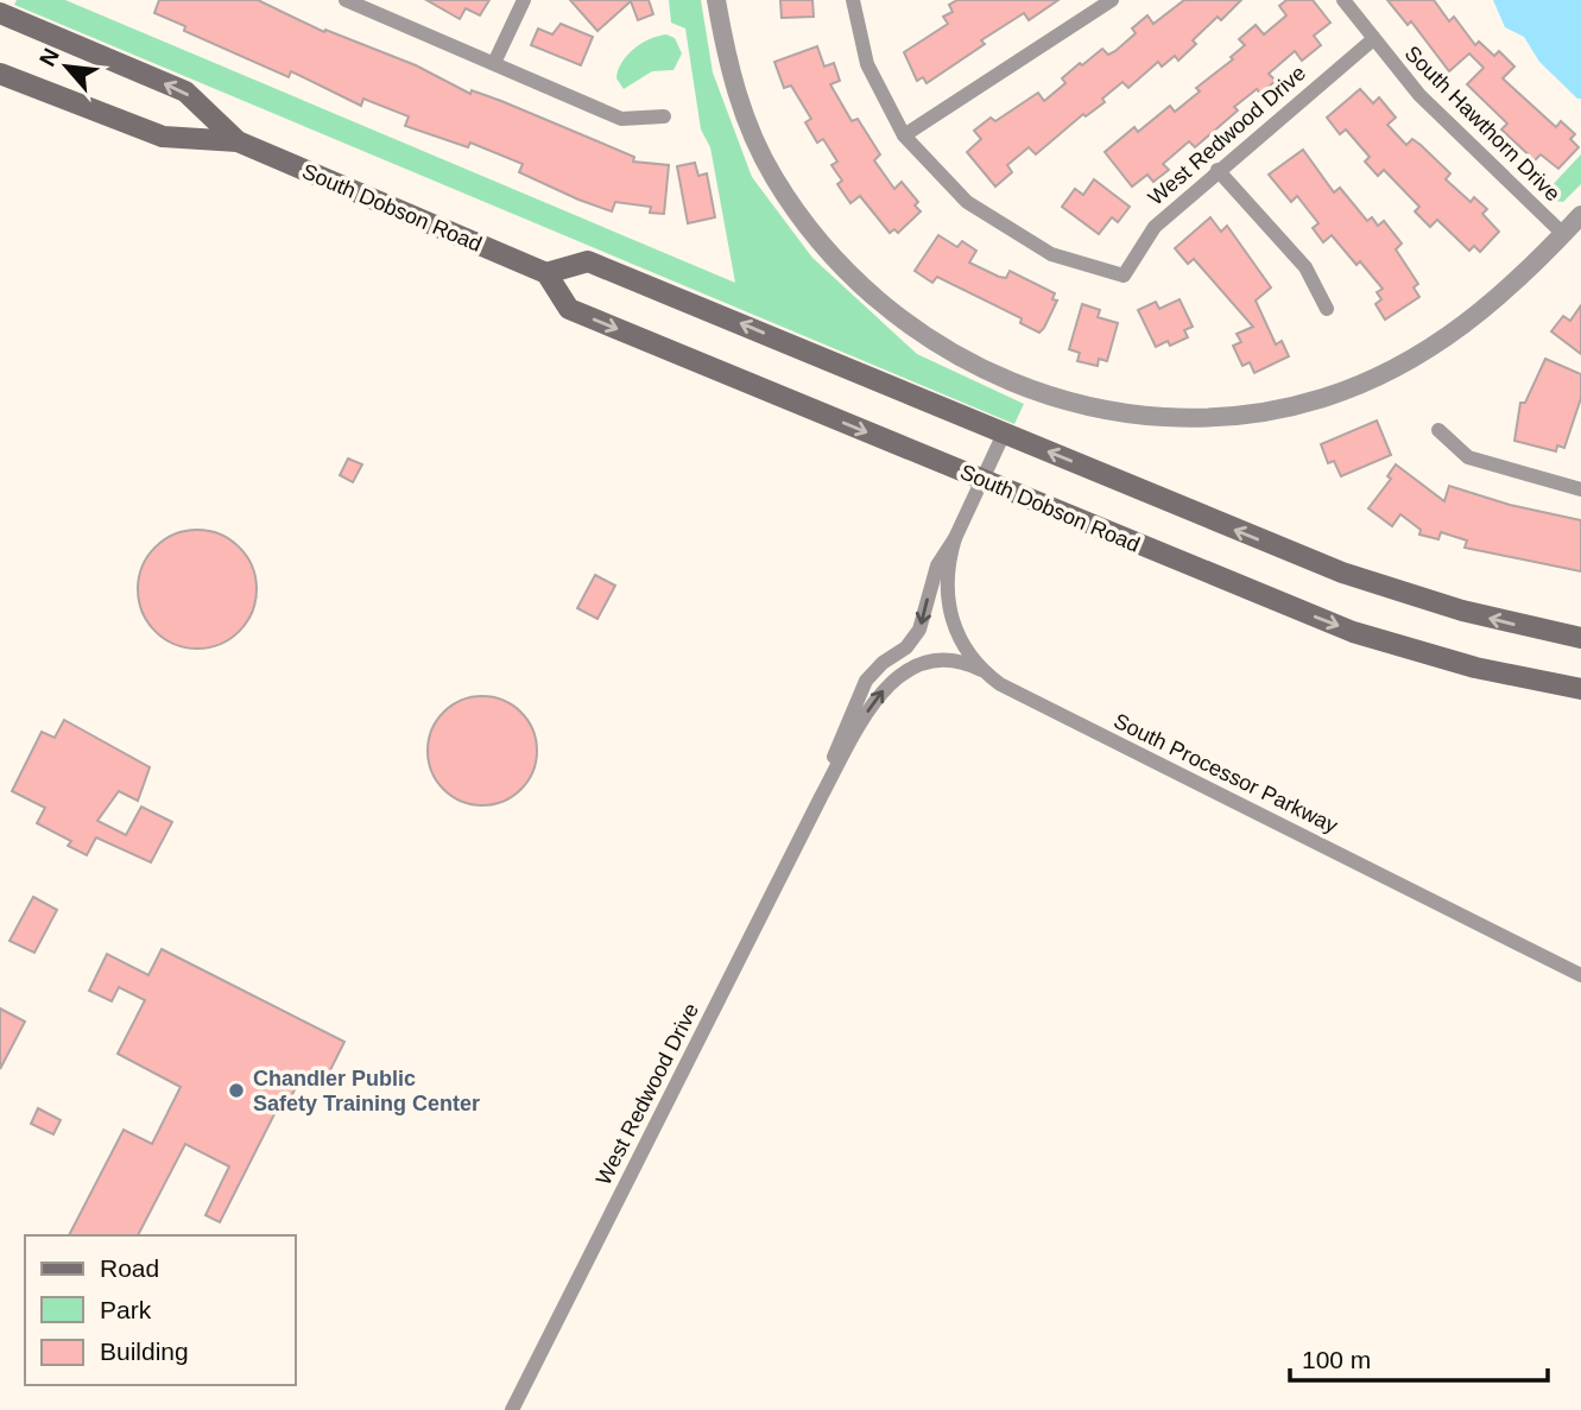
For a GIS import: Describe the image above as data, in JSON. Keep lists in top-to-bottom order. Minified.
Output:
{"streets":{"main road":["South Dobson Road"],"street":["South Hawthorn Drive","West Redwood Drive","South Processor Parkway"]},"crossings":[["South Hawthorn Drive","West Redwood Drive"],["West Redwood Drive","South Dobson Road"],["West Redwood Drive","South Processor Parkway"]],"places":["Chandler Public Safety Training Center"],"legend":["Road","Park","Building"],"scale_bar":"100 m","north":"top left"}
